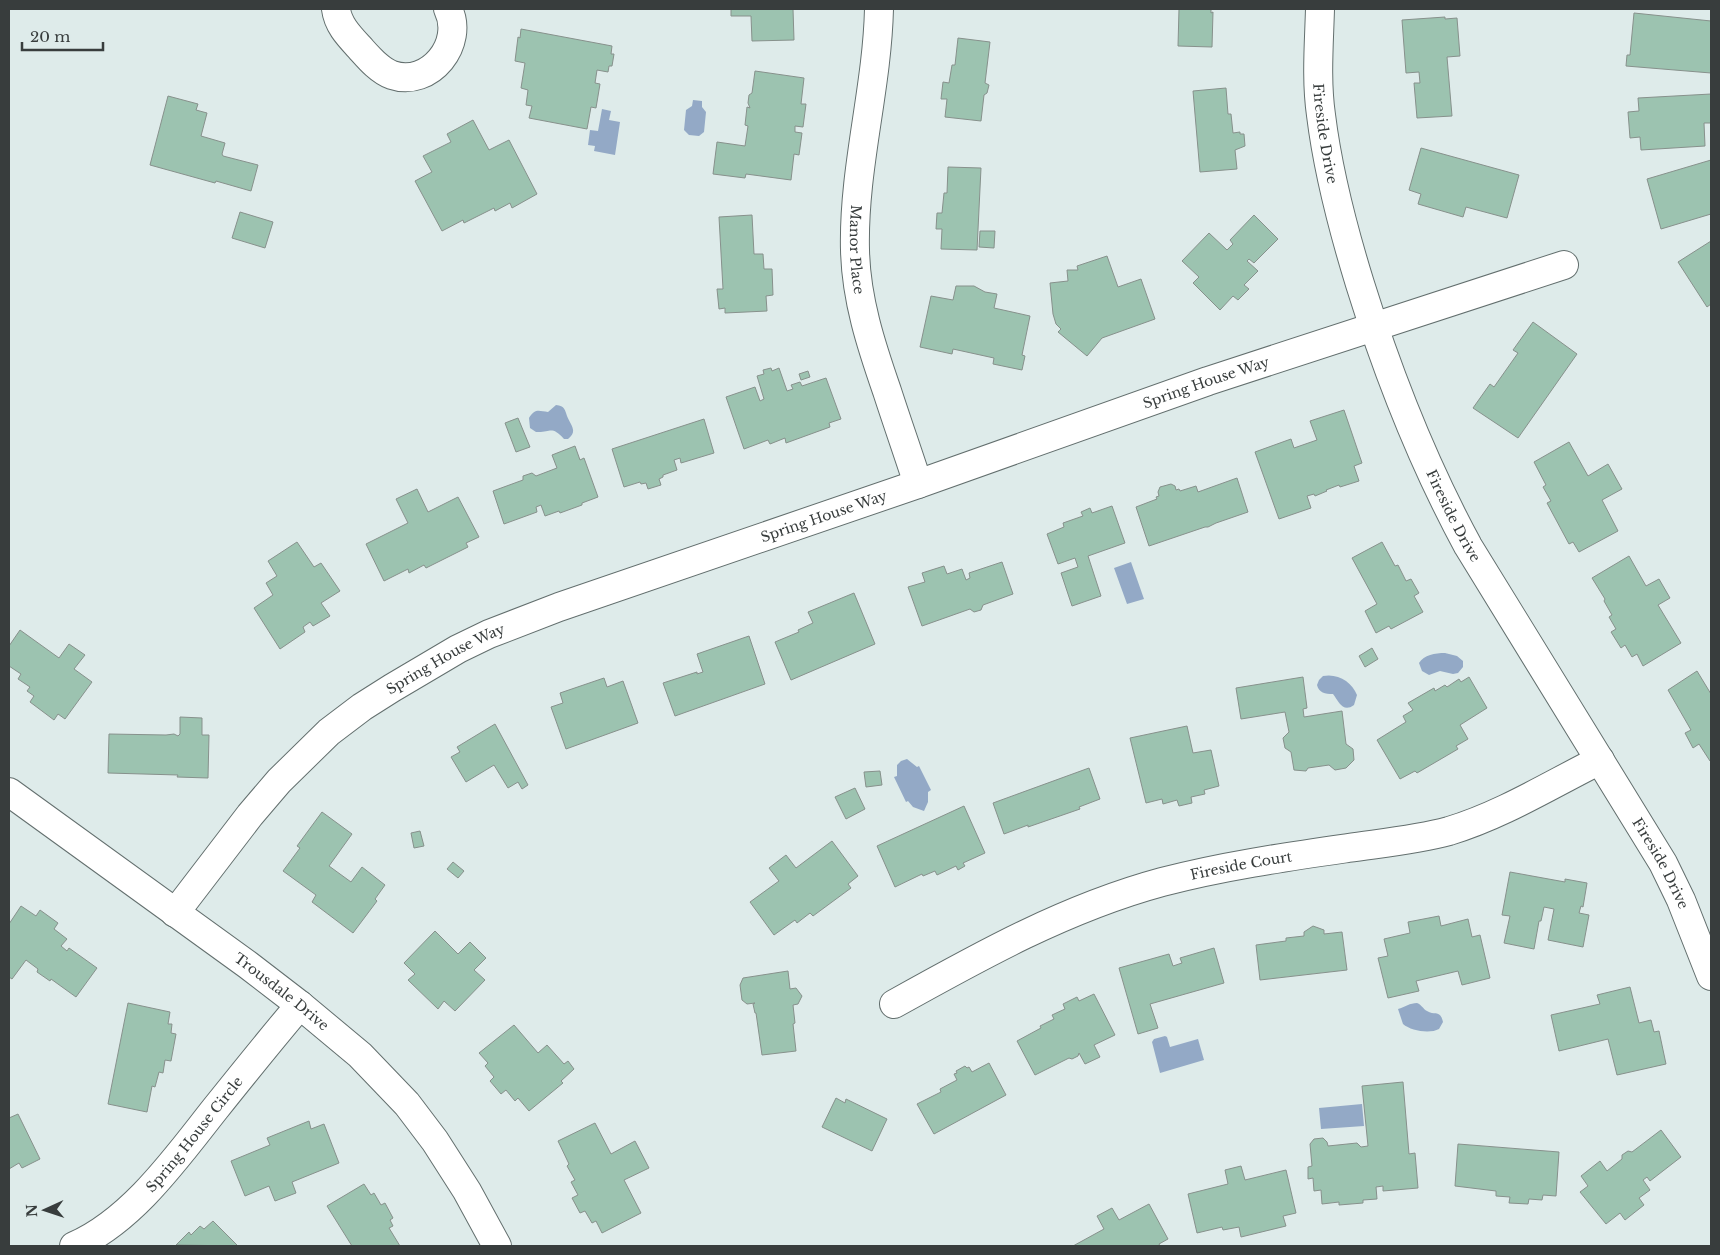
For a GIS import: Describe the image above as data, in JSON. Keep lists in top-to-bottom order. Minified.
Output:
{"streets":{"street":["Fireside Drive","Manor Place","Spring House Way","Fireside Court","Trousdale Drive","Spring House Circle"]},"crossings":[["Fireside Drive","Spring House Way"],["Fireside Drive","Fireside Court"],["Manor Place","Spring House Way"],["Spring House Way","Trousdale Drive"],["Trousdale Drive","Spring House Circle"]],"scale_bar":"20 m","north":"left"}
